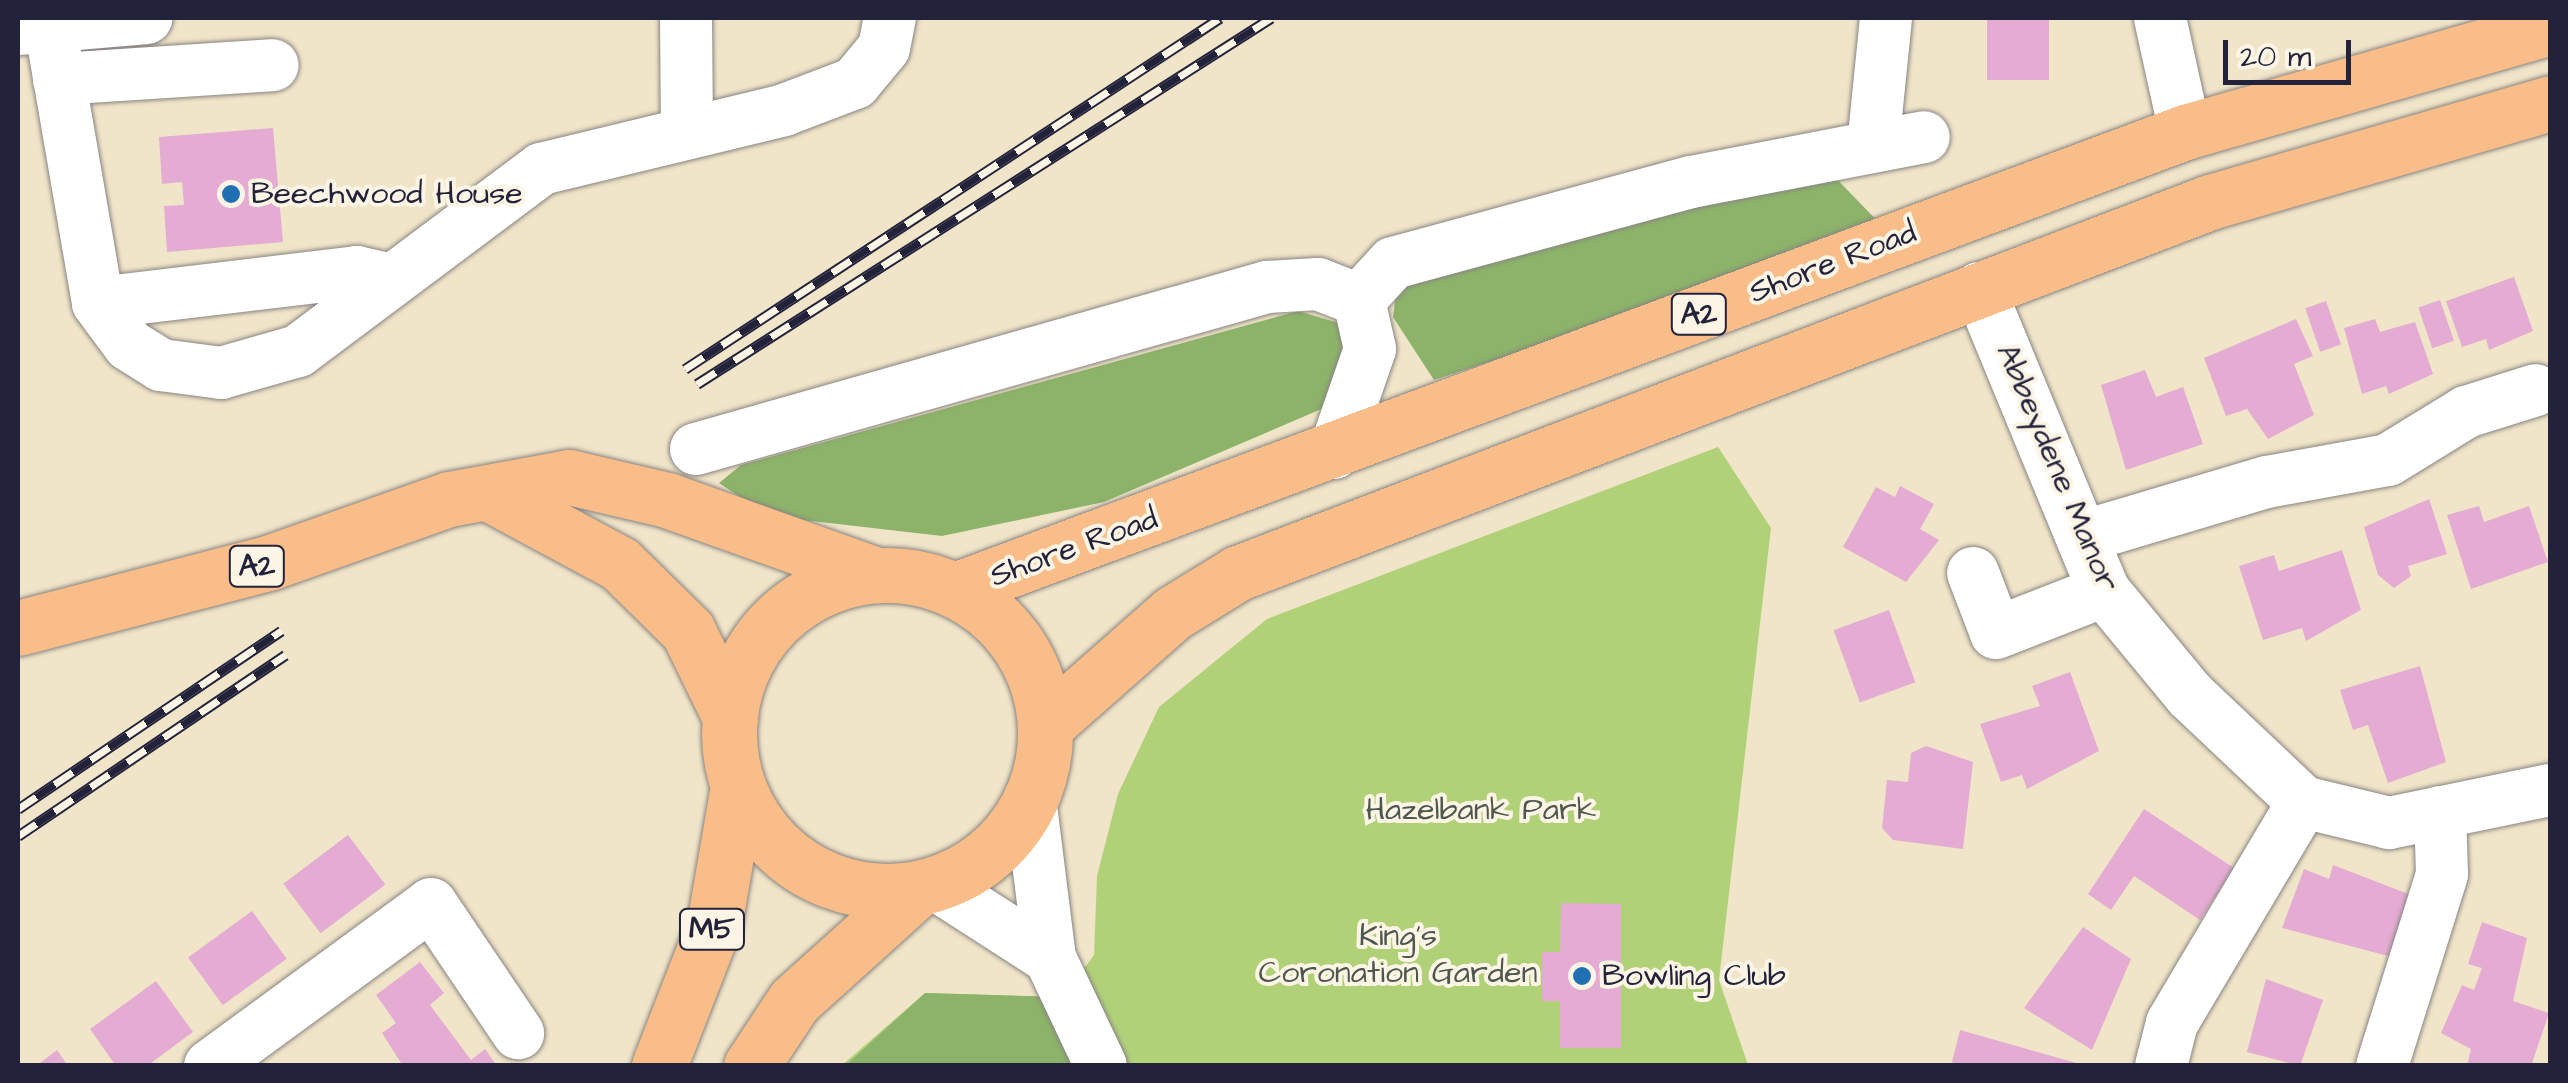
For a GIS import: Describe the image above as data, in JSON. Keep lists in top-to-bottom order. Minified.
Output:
{"streets":{"main road":["Shore Road","A2","M5"],"street":["Abbeydene Manor"]},"crossings":[["Shore Road","A2"],["Shore Road","M5"],["A2","Abbeydene Manor"],["A2","M5"]],"parks":["Hazelbank Park","King's Coronation Garden"],"places":["Beechwood House","Bowling Club"],"scale_bar":"20 m"}
